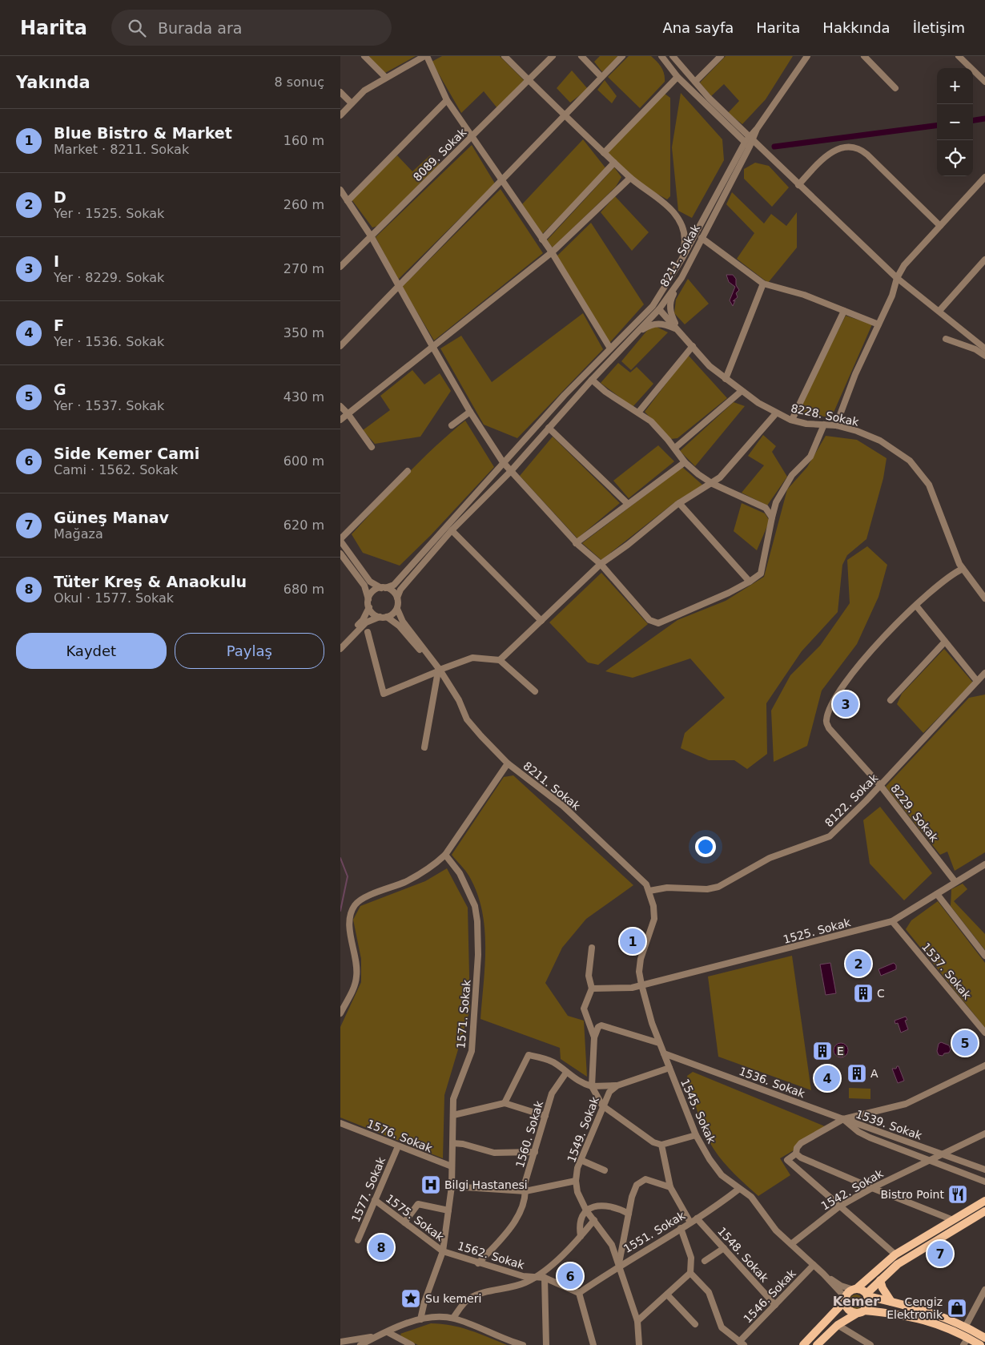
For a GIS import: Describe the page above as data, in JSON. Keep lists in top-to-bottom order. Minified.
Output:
{"streets":{"street":["8089. Sokak","8211. Sokak","8228. Sokak","8122. Sokak","8229. Sokak","1525. Sokak","1537. Sokak","1571. Sokak","1536. Sokak","1545. Sokak","1539. Sokak","1549. Sokak","1560. Sokak","1576. Sokak","1577. Sokak","1542. Sokak","1575. Sokak","1551. Sokak","1548. Sokak","1562. Sokak","1546. Sokak"]},"crossings":[["8211. Sokak","8228. Sokak"],["8211. Sokak","8122. Sokak"],["8211. Sokak","1525. Sokak"],["8211. Sokak","1545. Sokak"],["8122. Sokak","8229. Sokak"],["8229. Sokak","1525. Sokak"],["1525. Sokak","1537. Sokak"],["1525. Sokak","1545. Sokak"],["1571. Sokak","1576. Sokak"],["1571. Sokak","1575. Sokak"],["1571. Sokak","1562. Sokak"],["1536. Sokak","1545. Sokak"],["1536. Sokak","1539. Sokak"],["1545. Sokak","1542. Sokak"],["1545. Sokak","1551. Sokak"],["1545. Sokak","1546. Sokak"],["1539. Sokak","1542. Sokak"],["1549. Sokak","1551. Sokak"],["1560. Sokak","1562. Sokak"],["1576. Sokak","1577. Sokak"],["1577. Sokak","1575. Sokak"],["1575. Sokak","1562. Sokak"],["1551. Sokak","1548. Sokak"],["1551. Sokak","1562. Sokak"],["1548. Sokak","1546. Sokak"]],"districts":["Kemer"],"places":{"building":["C","E","A"],"hospital":["Bilgi Hastanesi"],"restaurant":["Bistro Point"],"place":["Su kemeri"],"shop":["Cengiz Elektronik"]},"page":{"header":"Harita","search":"Burada ara","nav":["Ana sayfa","Harita","Hakkında","İletişim"],"heading":["Yakında","8 sonuç"],"map_buttons":["+","−"],"list":[{"mark":"1","name":"Blue Bistro & Market","note":"Market · 8211. Sokak","value":"160 m"},{"mark":"2","name":"D","note":"Yer · 1525. Sokak","value":"260 m"},{"mark":"3","name":"I","note":"Yer · 8229. Sokak","value":"270 m"},{"mark":"4","name":"F","note":"Yer · 1536. Sokak","value":"350 m"},{"mark":"5","name":"G","note":"Yer · 1537. Sokak","value":"430 m"},{"mark":"6","name":"Side Kemer Cami","note":"Cami · 1562. Sokak","value":"600 m"},{"mark":"7","name":"Güneş Manav","note":"Mağaza","value":"620 m"},{"mark":"8","name":"Tüter Kreş & Anaokulu","note":"Okul · 1577. Sokak","value":"680 m"}],"buttons":["Kaydet","Paylaş"],"pins":["3","1","2","5","4","8","7","6"]}}
